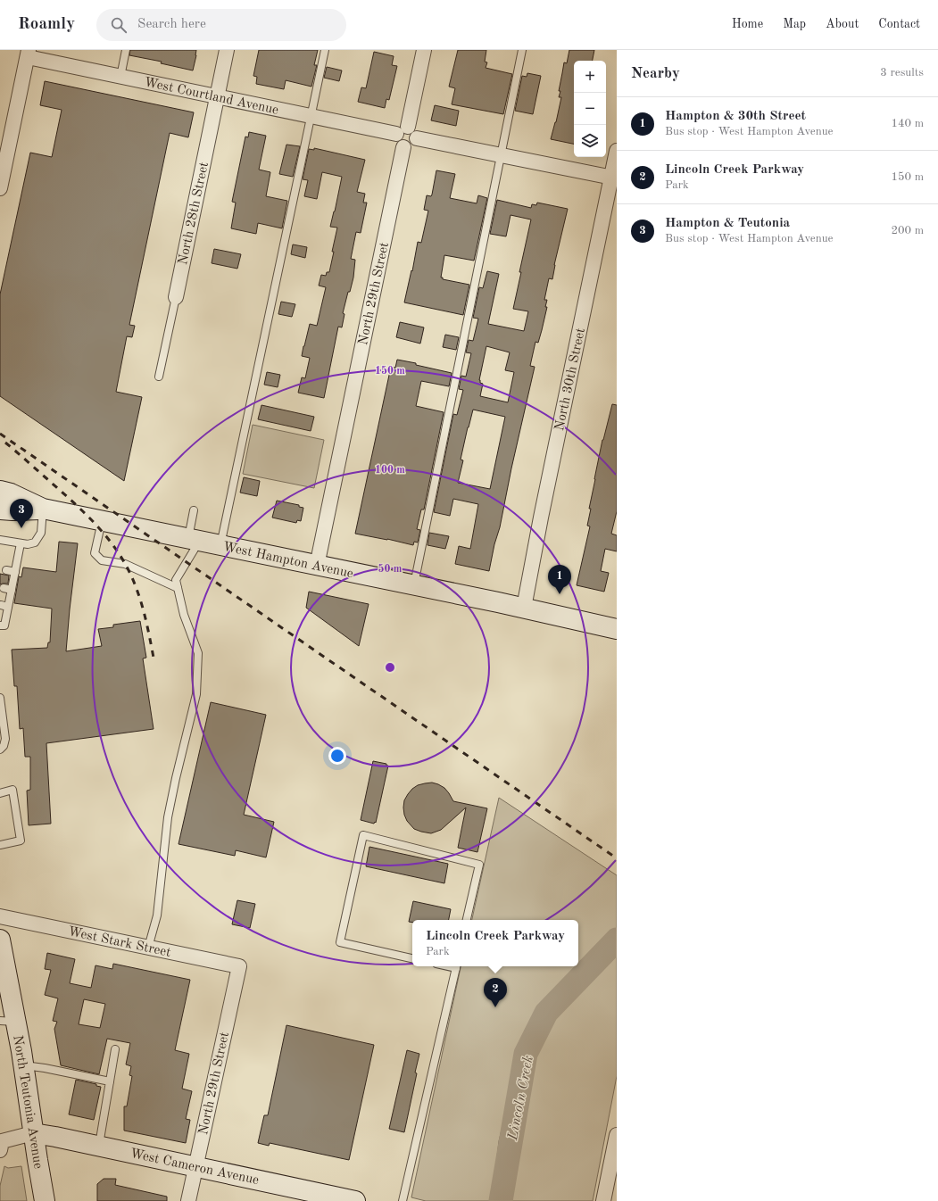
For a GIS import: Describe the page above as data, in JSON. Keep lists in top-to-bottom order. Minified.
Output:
{"streets":{"main road":["West Hampton Avenue","North Teutonia Avenue","West Cameron Avenue"],"street":["West Courtland Avenue","North 28th Street","North 29th Street","North 30th Street","West Stark Street"]},"crossings":[["West Courtland Avenue","North 28th Street"],["West Courtland Avenue","North 29th Street"],["North 29th Street","West Hampton Avenue"],["North 29th Street","West Stark Street"],["North 29th Street","West Cameron Avenue"],["North 30th Street","West Hampton Avenue"],["North Teutonia Avenue","West Cameron Avenue"]],"water":["Lincoln Creek"],"page":{"header":"Roamly","search":"Search here","nav":["Home","Map","About","Contact"],"heading":["Nearby","3 results"],"map_buttons":["+","−"],"list":[{"mark":"1","name":"Hampton & 30th Street","note":"Bus stop · West Hampton Avenue","value":"140 m"},{"mark":"2","name":"Lincoln Creek Parkway","note":"Park","value":"150 m"},{"mark":"3","name":"Hampton & Teutonia","note":"Bus stop · West Hampton Avenue","value":"200 m"}],"pins":["3","1","2"],"popup":["Lincoln Creek Parkway","Park"]},"rings":["150 m","100 m","50 m"]}
